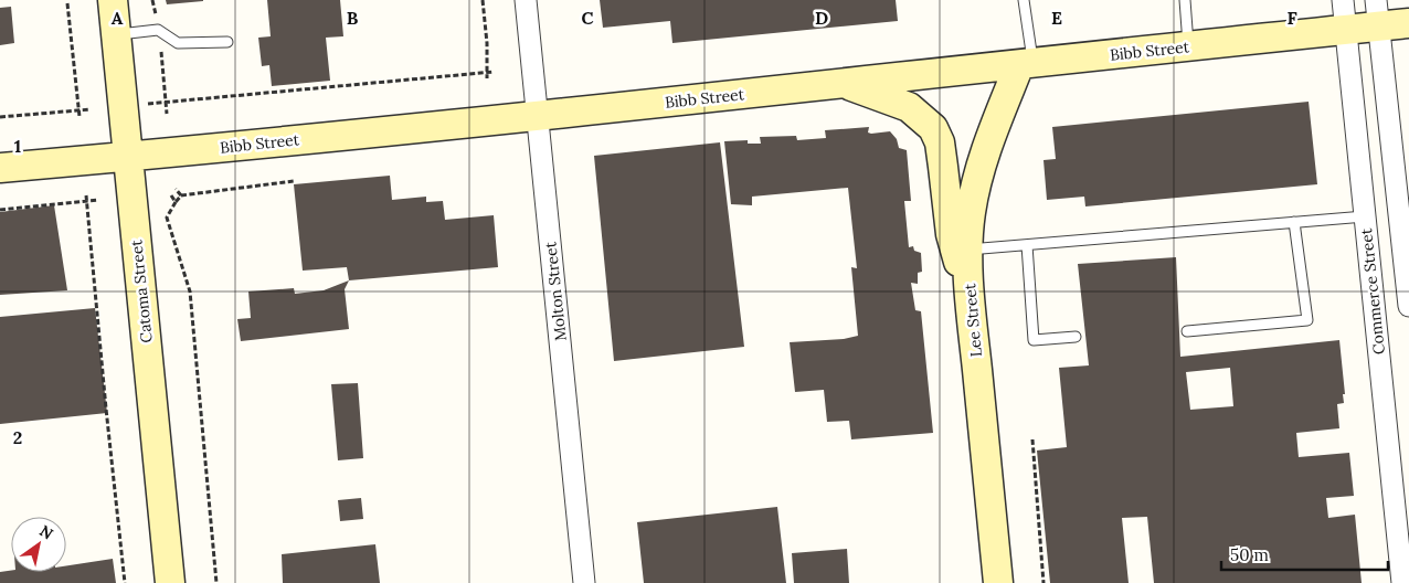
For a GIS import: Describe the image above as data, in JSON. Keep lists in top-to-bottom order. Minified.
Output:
{"streets":{"main road":["Bibb Street","Catoma Street","Lee Street"],"street":["Molton Street","Commerce Street"]},"crossings":[["Bibb Street","Catoma Street"],["Bibb Street","Molton Street"],["Bibb Street","Commerce Street"],["Bibb Street","Lee Street"]],"scale_bar":"50 m","north":"top right","grid":{"columns":["A","B","C","D","E","F"],"rows":["1","2"]}}
